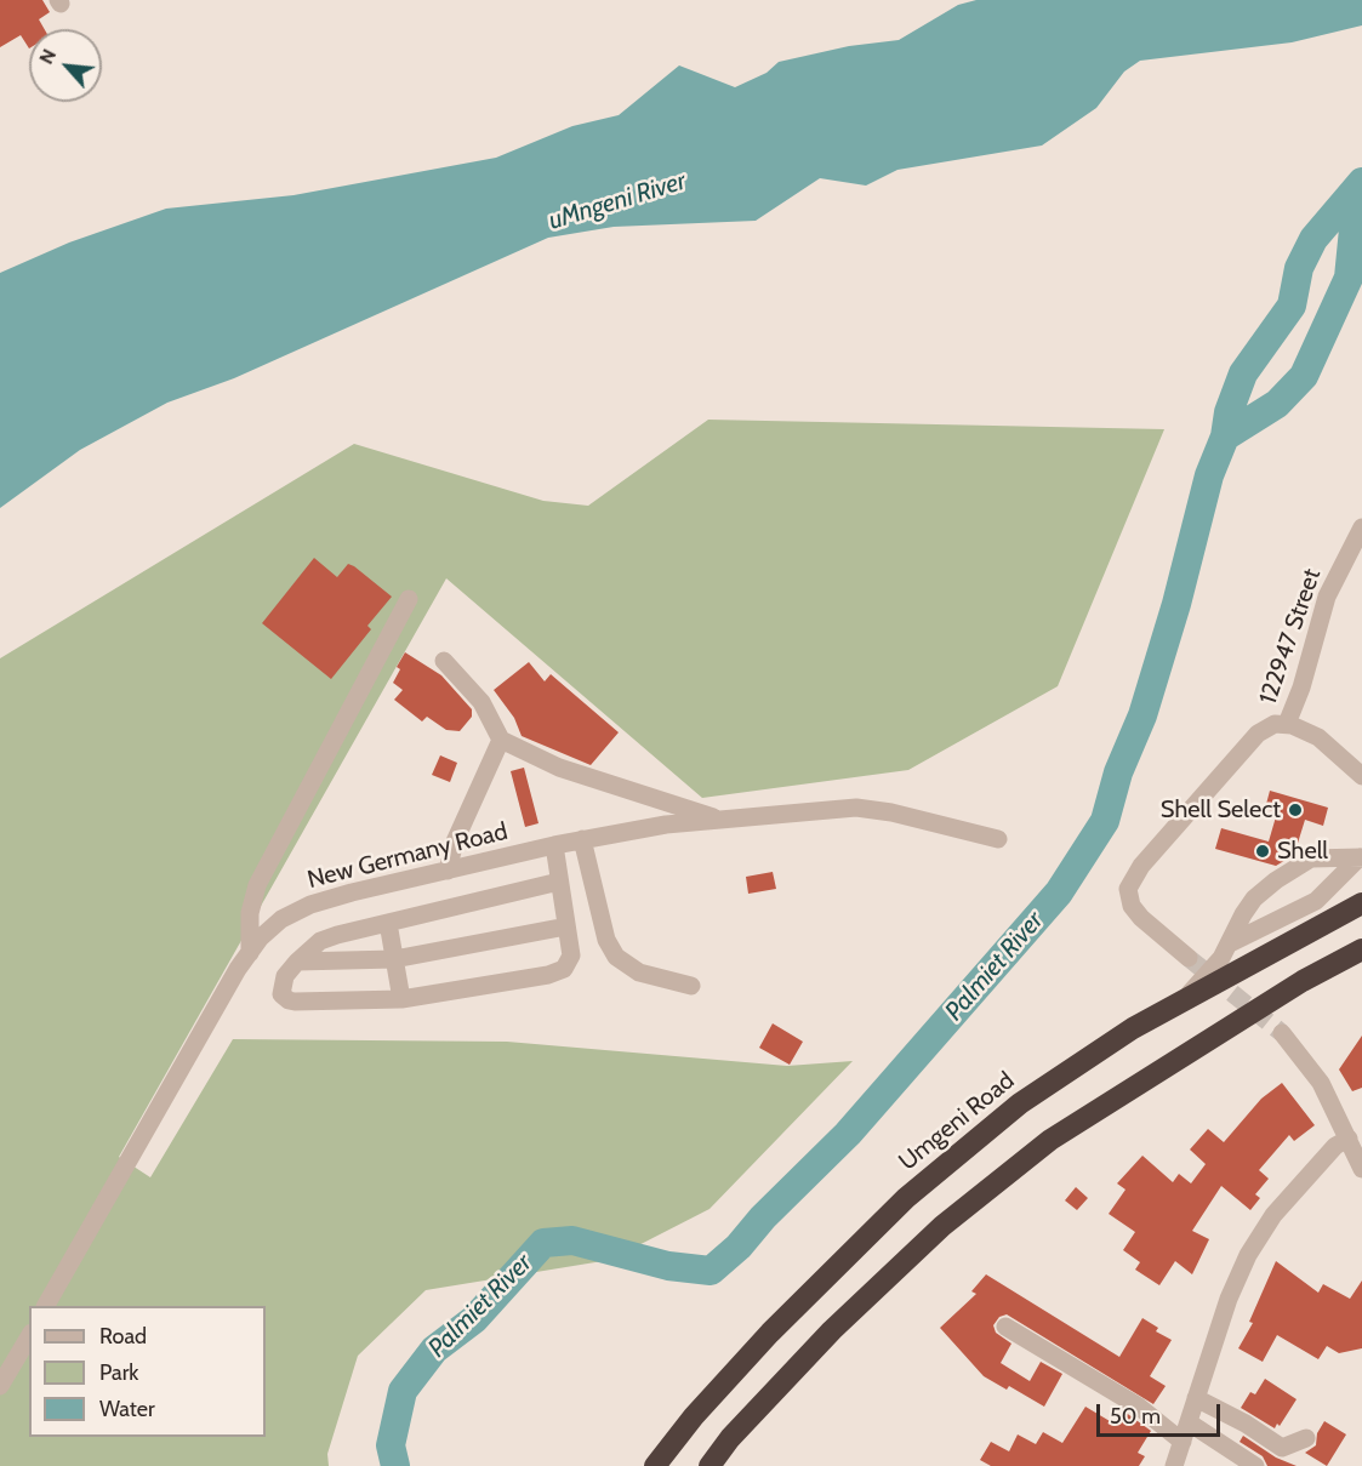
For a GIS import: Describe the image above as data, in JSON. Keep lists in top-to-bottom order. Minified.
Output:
{"streets":{"highway":["Umgeni Road"],"street":["122947 Street","New Germany Road"]},"water":["uMngeni River","Palmiet River"],"places":["Shell Select","Shell"],"legend":["Road","Park","Water"],"scale_bar":"50 m","north":"top left"}
